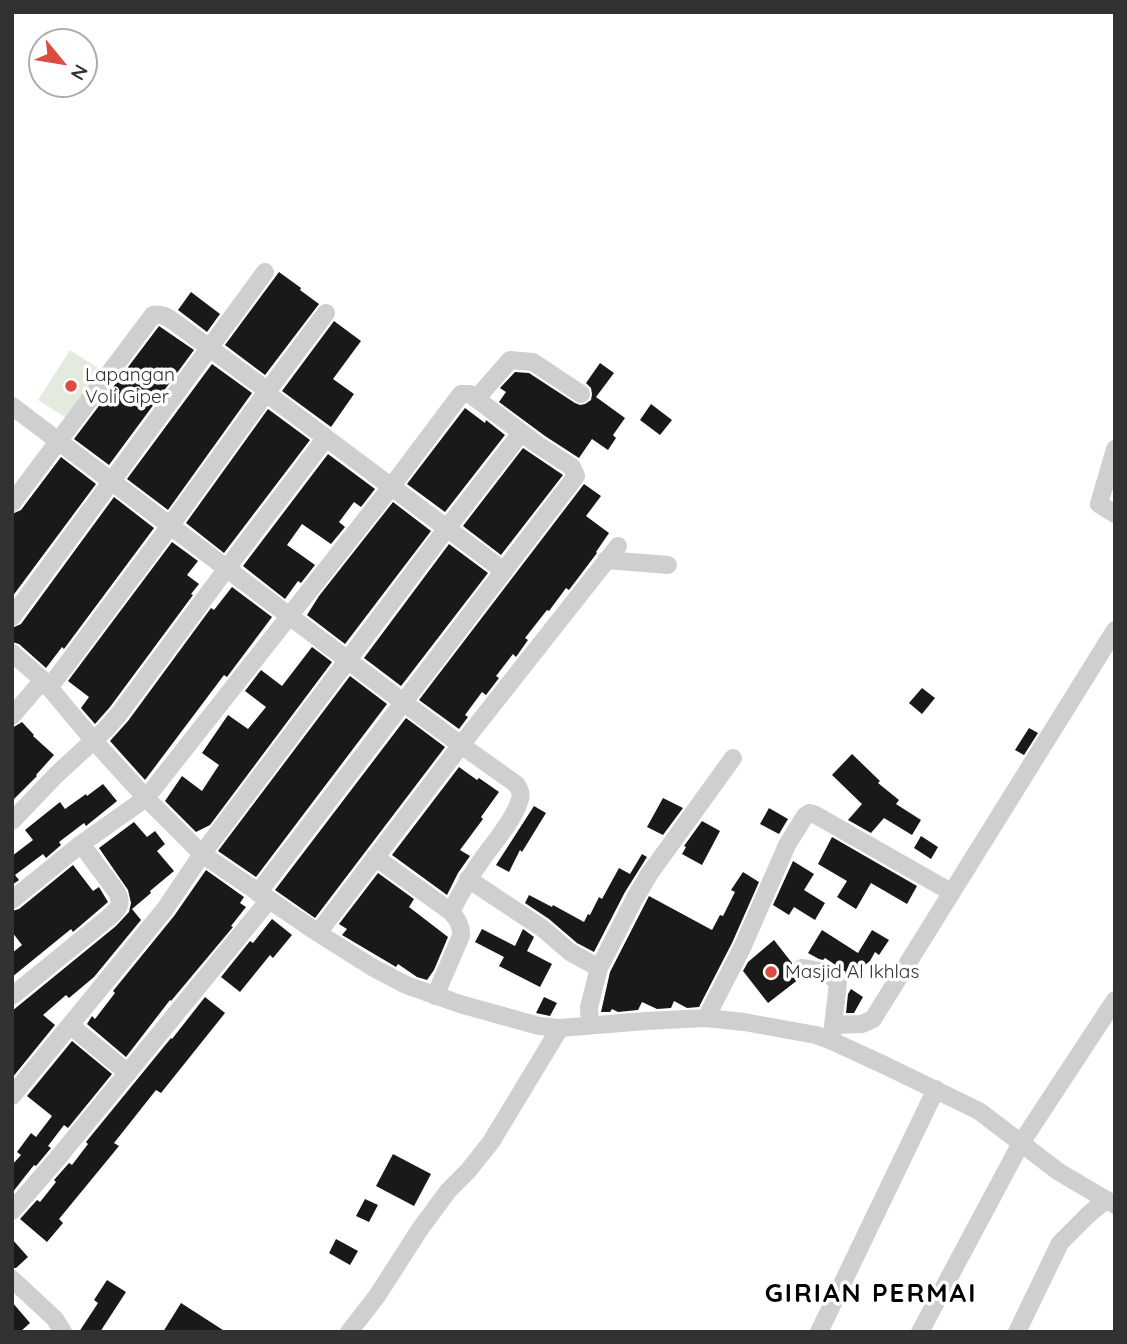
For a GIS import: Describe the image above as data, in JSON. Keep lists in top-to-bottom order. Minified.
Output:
{"districts":["GIRIAN PERMAI"],"places":["Lapangan Voli Giper","Masjid Al Ikhlas"],"north":"bottom right"}
